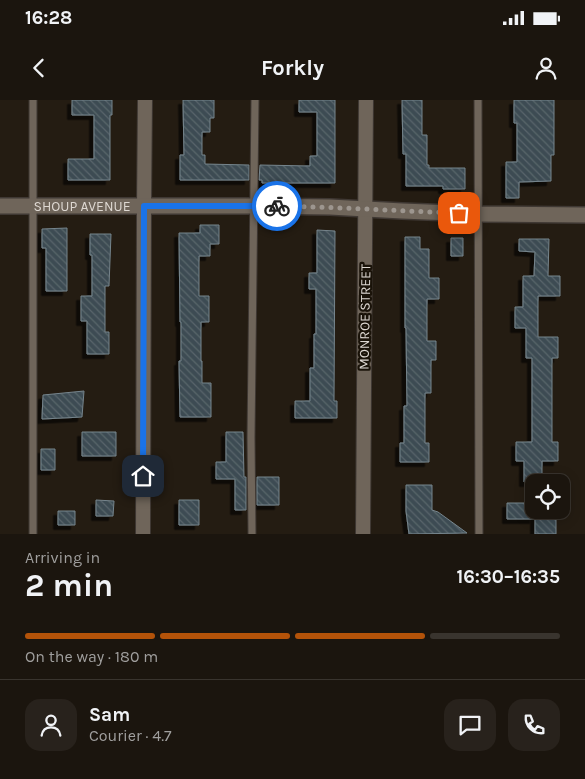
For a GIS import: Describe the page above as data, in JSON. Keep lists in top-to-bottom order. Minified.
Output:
{"streets":{"street":["SHOUP AVENUE","MONROE STREET"]},"crossings":[["SHOUP AVENUE","MONROE STREET"]],"page":{"status":"16:28","header":"Forkly","heading":["2 min","Arriving in","16:30–16:35"],"panel":["Sam","Courier · 4.7"],"bar":"On the way · 180 m"}}
